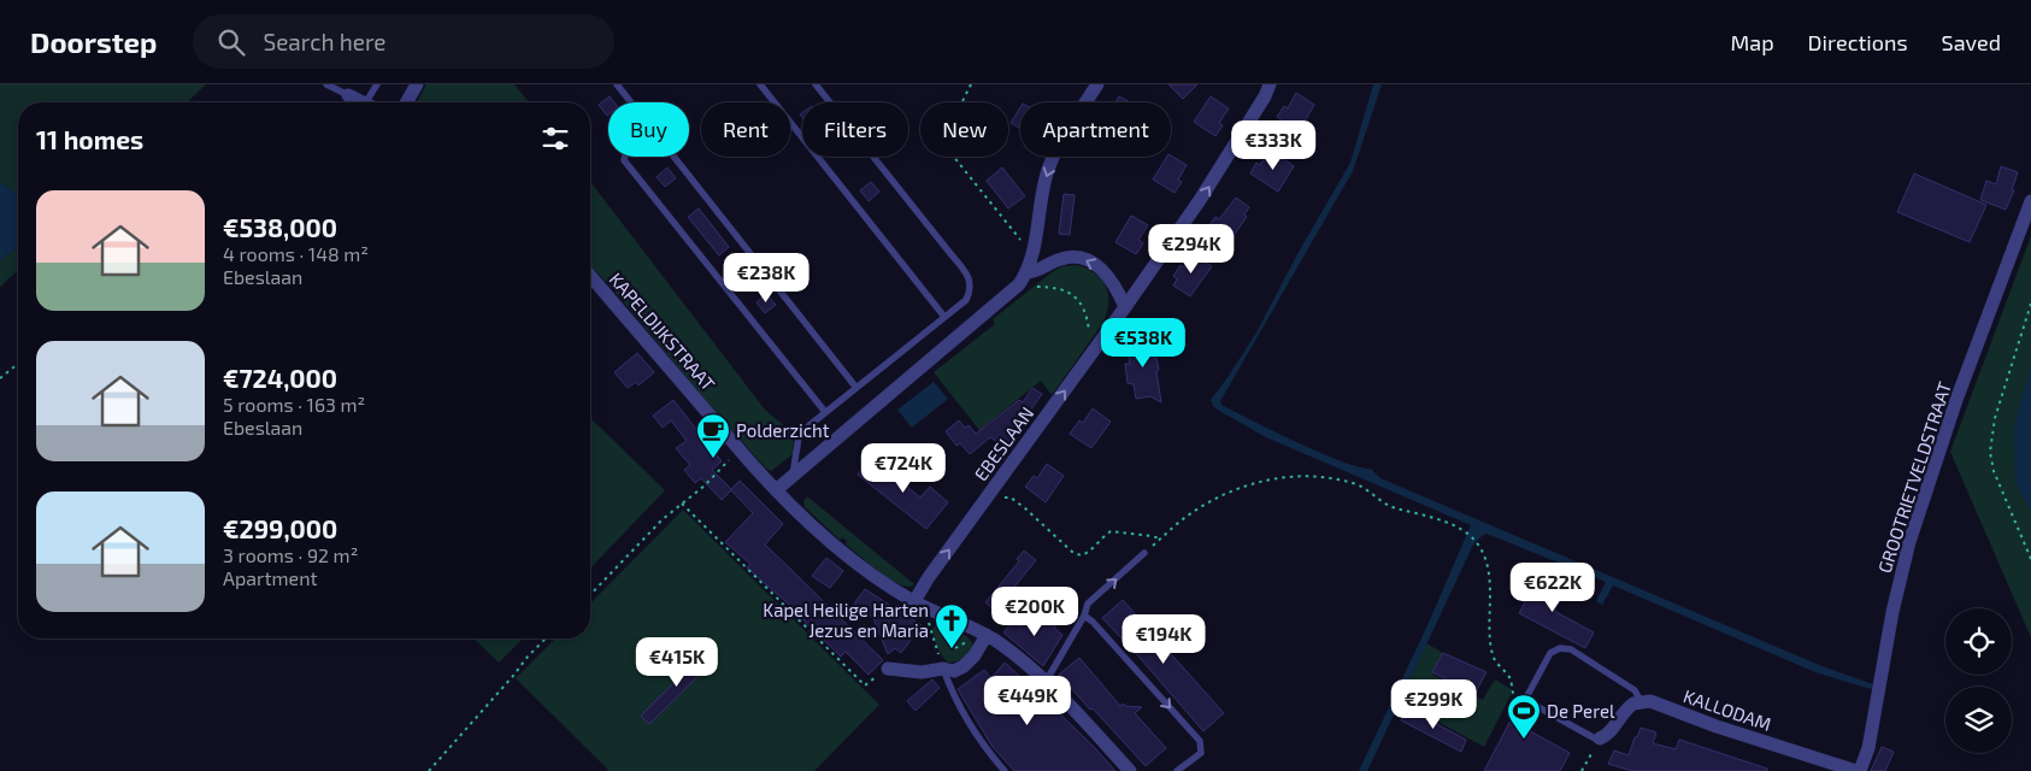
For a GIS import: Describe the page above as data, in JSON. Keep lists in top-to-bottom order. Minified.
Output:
{"streets":{"street":["KAPELDIJKSTRAAT","EBESLAAN","GROOTRIETVELDSTRAAT","KALLODAM"]},"crossings":[["KAPELDIJKSTRAAT","EBESLAAN"],["GROOTRIETVELDSTRAAT","KALLODAM"]],"one_way":["EBESLAAN"],"places":{"cafe":["Polderzicht"],"church":["Kapel Heilige Harten Jezus en Maria"],"sports":["De Perel"]},"page":{"header":"Doorstep","search":"Search here","nav":["Map","Directions","Saved"],"chip":["Buy","Rent","Filters","New","Apartment"],"heading":"11 homes","price":["€333K","€294K","€238K","€538K","€724K","€622K","€200K","€194K","€415K","€449K","€299K"],"list":[{"name":"€538,000","note":"4 rooms · 148 m² · Ebeslaan"},{"name":"€724,000","note":"5 rooms · 163 m² · Ebeslaan"},{"name":"€299,000","note":"3 rooms · 92 m² · Apartment"}]}}
